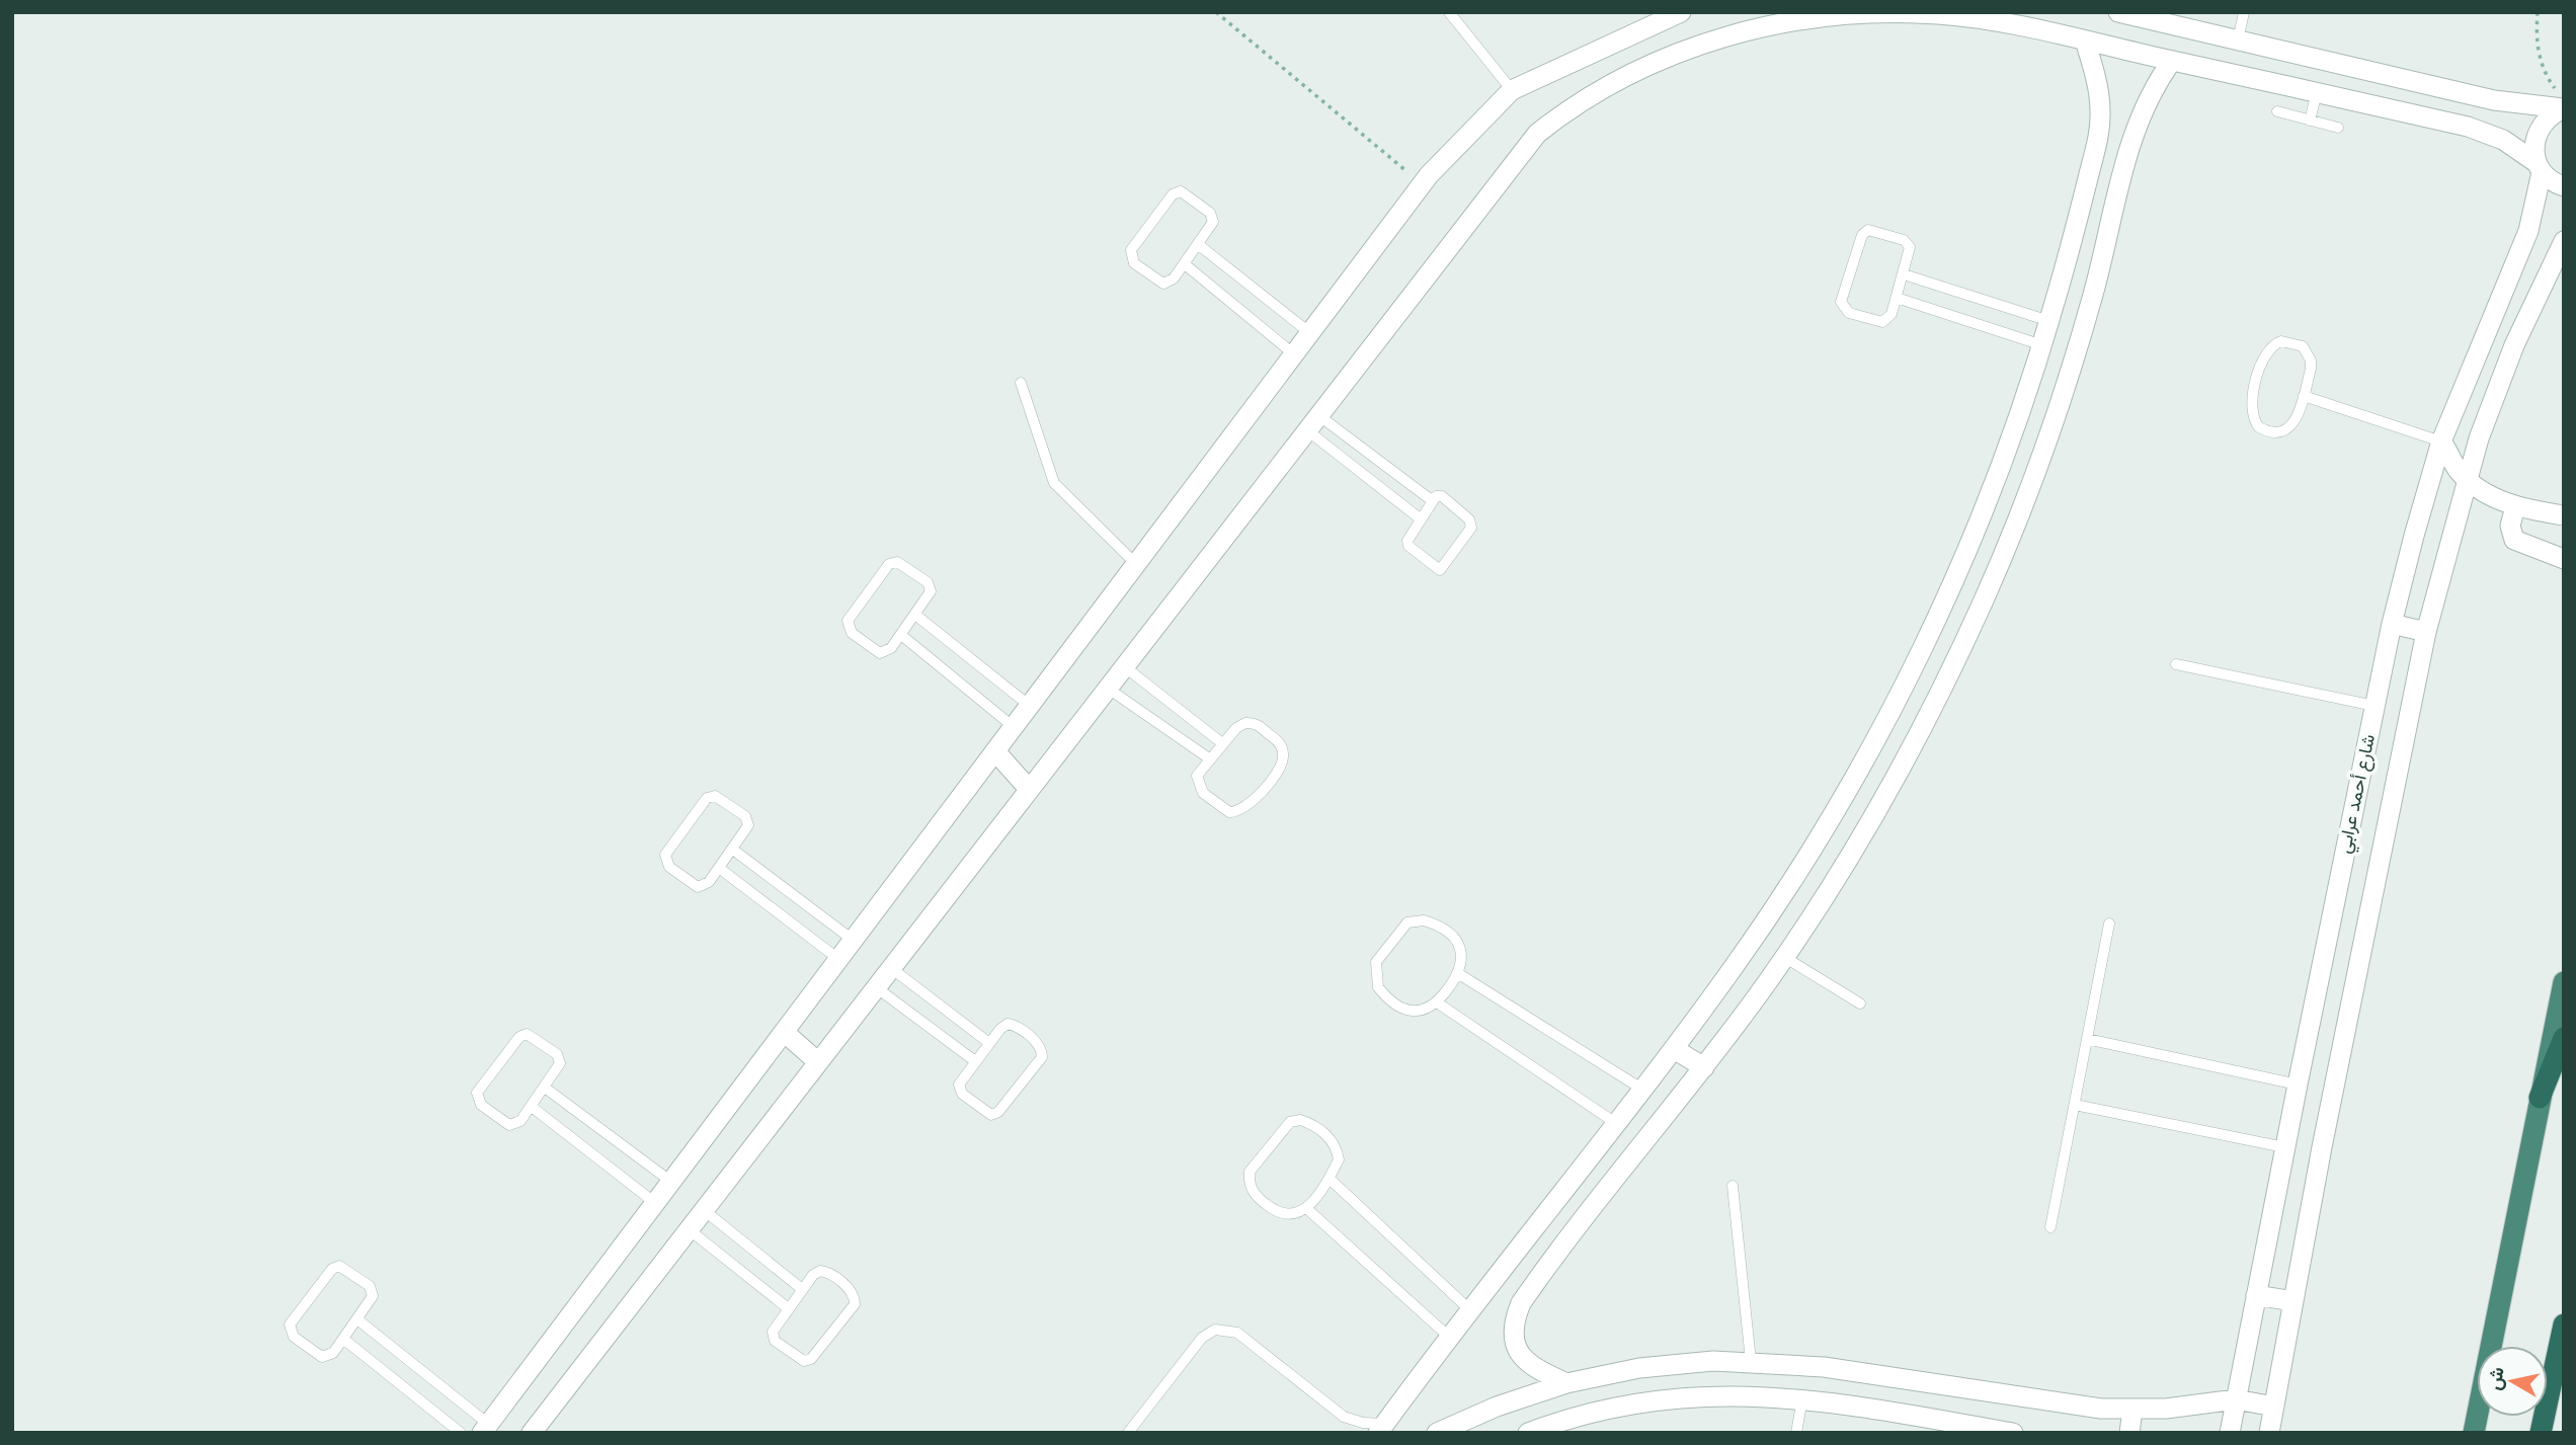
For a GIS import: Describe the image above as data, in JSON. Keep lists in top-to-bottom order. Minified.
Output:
{"streets":{"street":["شارع أحمد عرابي"]},"north":"left"}
